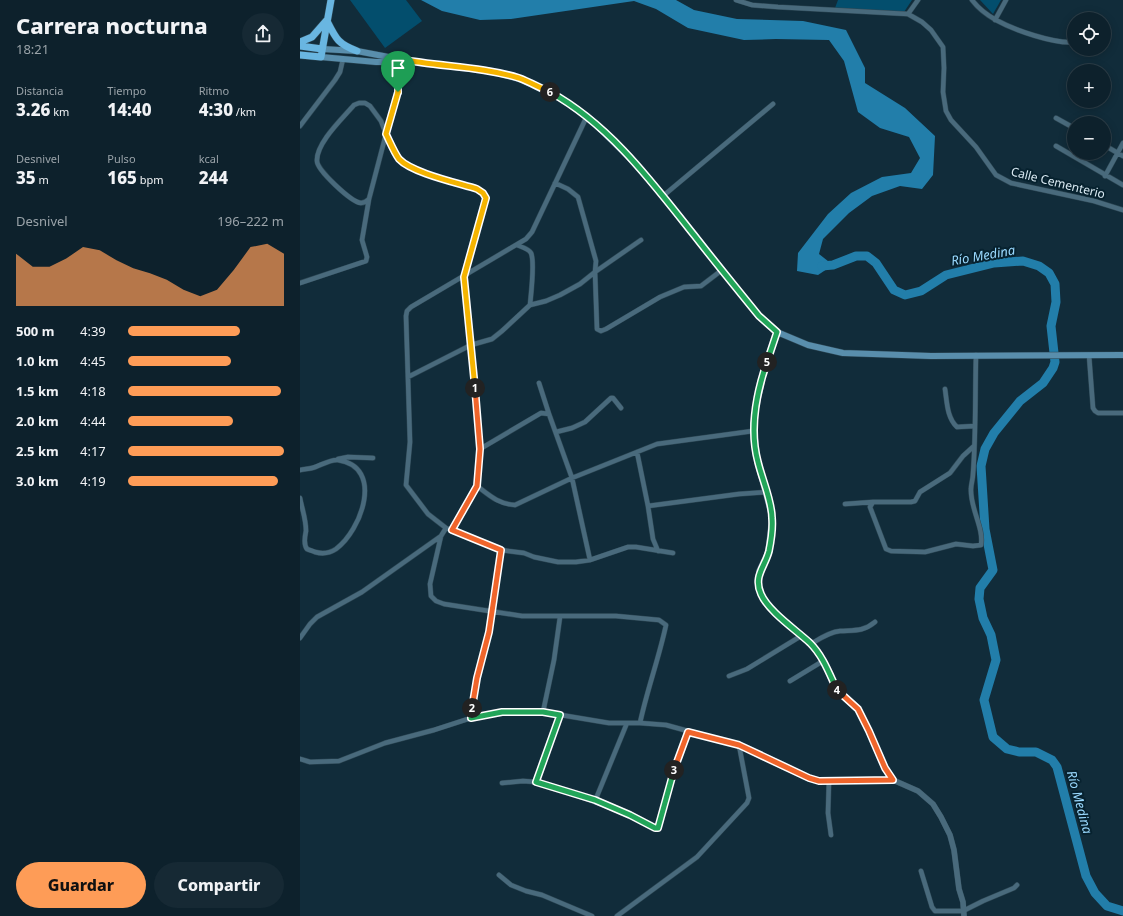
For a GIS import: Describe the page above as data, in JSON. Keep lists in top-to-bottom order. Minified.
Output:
{"streets":{"street":["Calle Cementerio"]},"water":["Río Medina"],"page":{"heading":["Carrera nocturna","18:21"],"map_buttons":["+","−"],"stats":[["Distancia","3.26 km"],["Tiempo","14:40"],["Ritmo","4:30 /km"],["Desnivel","35 m"],["Pulso","165 bpm"],["kcal","244"]],"pins":["6","5","1","4","2","3"],"chart":["Desnivel","196–222 m"],"list":[{"name":"500 m","note":"4:39"},{"name":"1.0 km","note":"4:45"},{"name":"1.5 km","note":"4:18"},{"name":"2.0 km","note":"4:44"},{"name":"2.5 km","note":"4:17"},{"name":"3.0 km","note":"4:19"}],"buttons":["Guardar","Compartir"]}}
